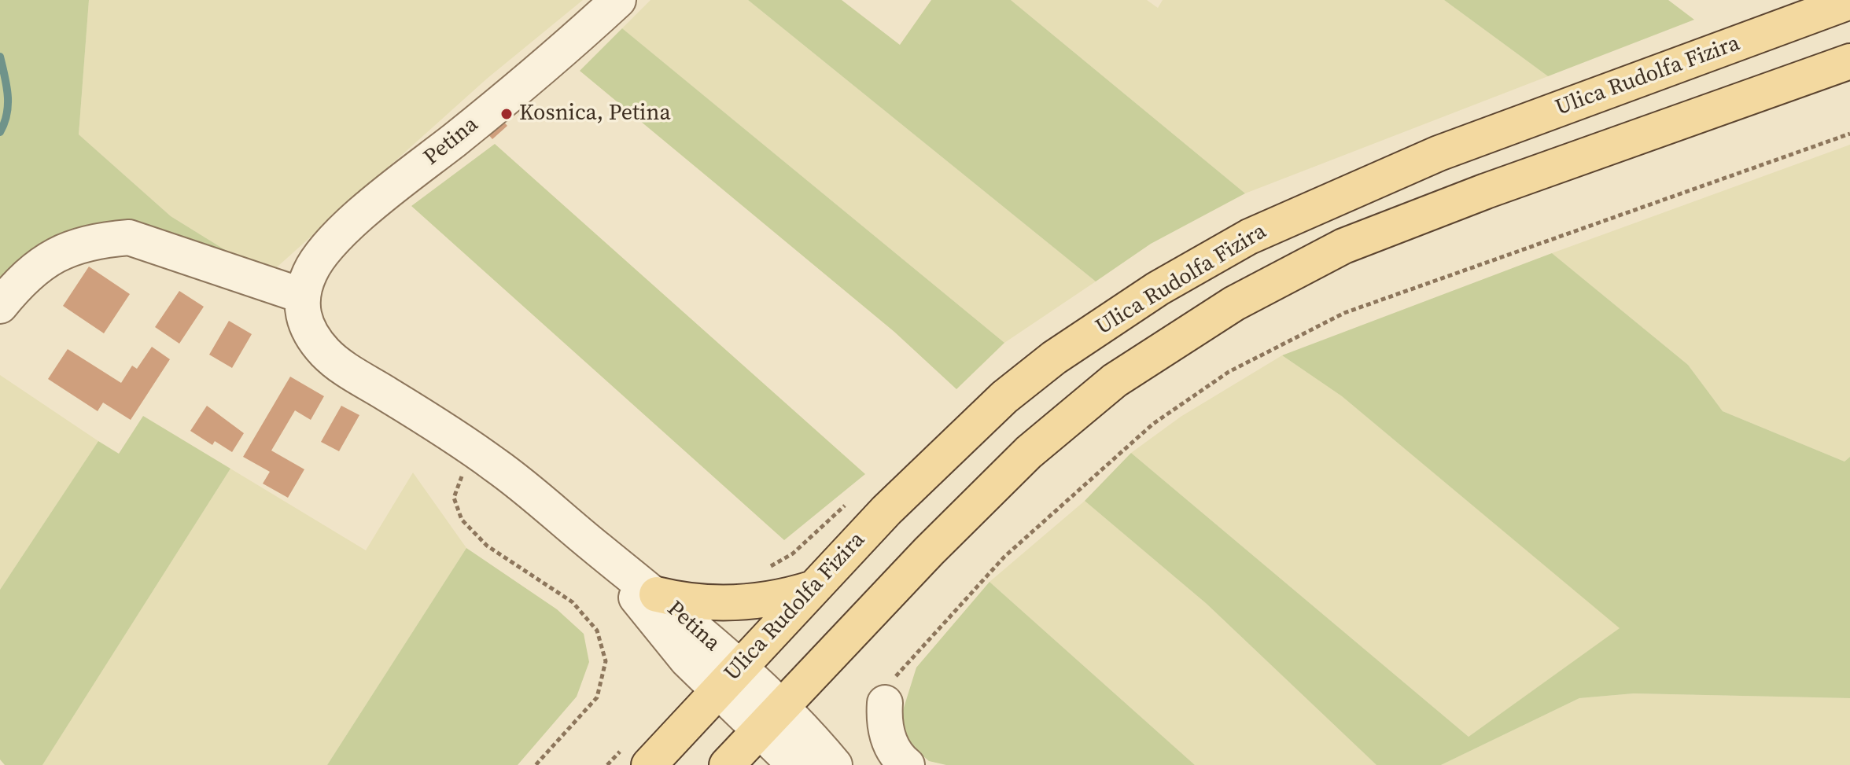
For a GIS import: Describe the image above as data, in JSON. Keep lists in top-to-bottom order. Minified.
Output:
{"streets":{"main road":["Ulica Rudolfa Fizira"],"street":["Petina"]},"crossings":[["Ulica Rudolfa Fizira","Petina"]],"places":["Kosnica, Petina"]}
